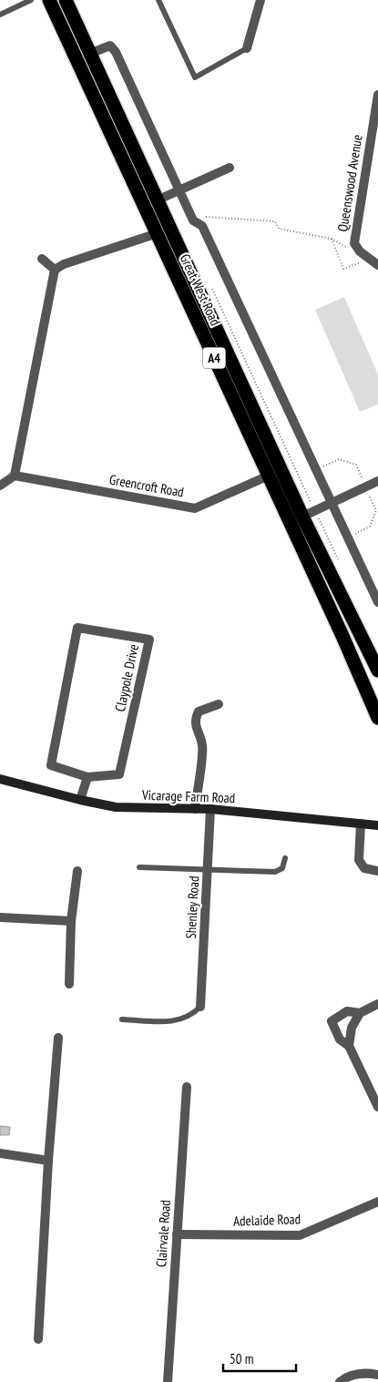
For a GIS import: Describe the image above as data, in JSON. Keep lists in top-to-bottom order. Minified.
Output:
{"streets":{"highway":["Great West Road","A4"],"street":["Queenswood Avenue","Greencroft Road","Claypole Drive","Vicarage Farm Road","Shenley Road","Adelaide Road","Clairvale Road"]},"crossings":[["Great West Road","Greencroft Road"],["Vicarage Farm Road","Shenley Road"],["Adelaide Road","Clairvale Road"]],"scale_bar":"50 m"}
